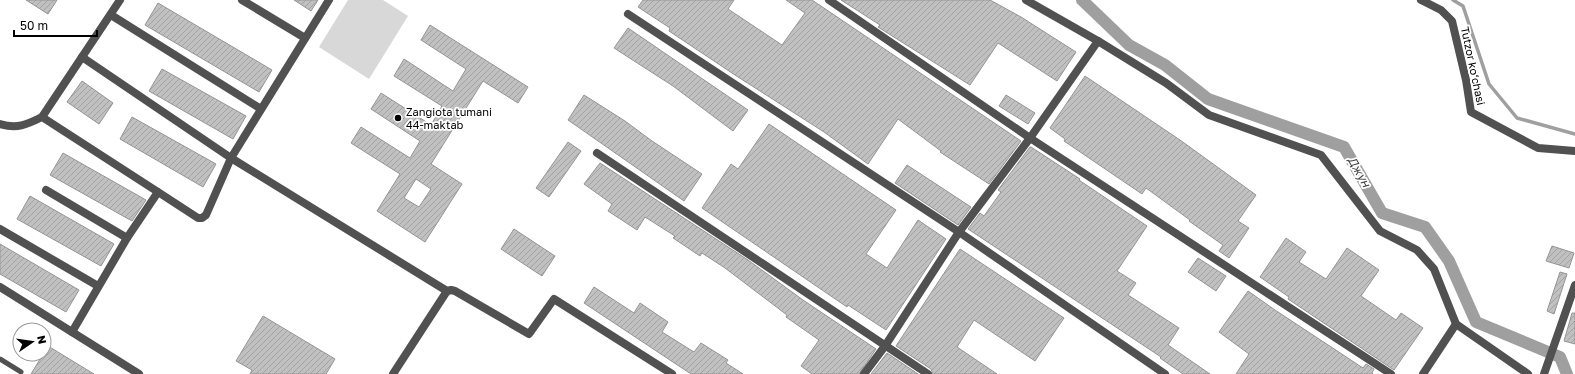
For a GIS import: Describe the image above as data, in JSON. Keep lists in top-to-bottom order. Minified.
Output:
{"streets":{"street":["Tutzor ko‘chasi"]},"water":["Джун"],"places":["Zangiota tumani 44-maktab"],"scale_bar":"50 m","north":"right"}
